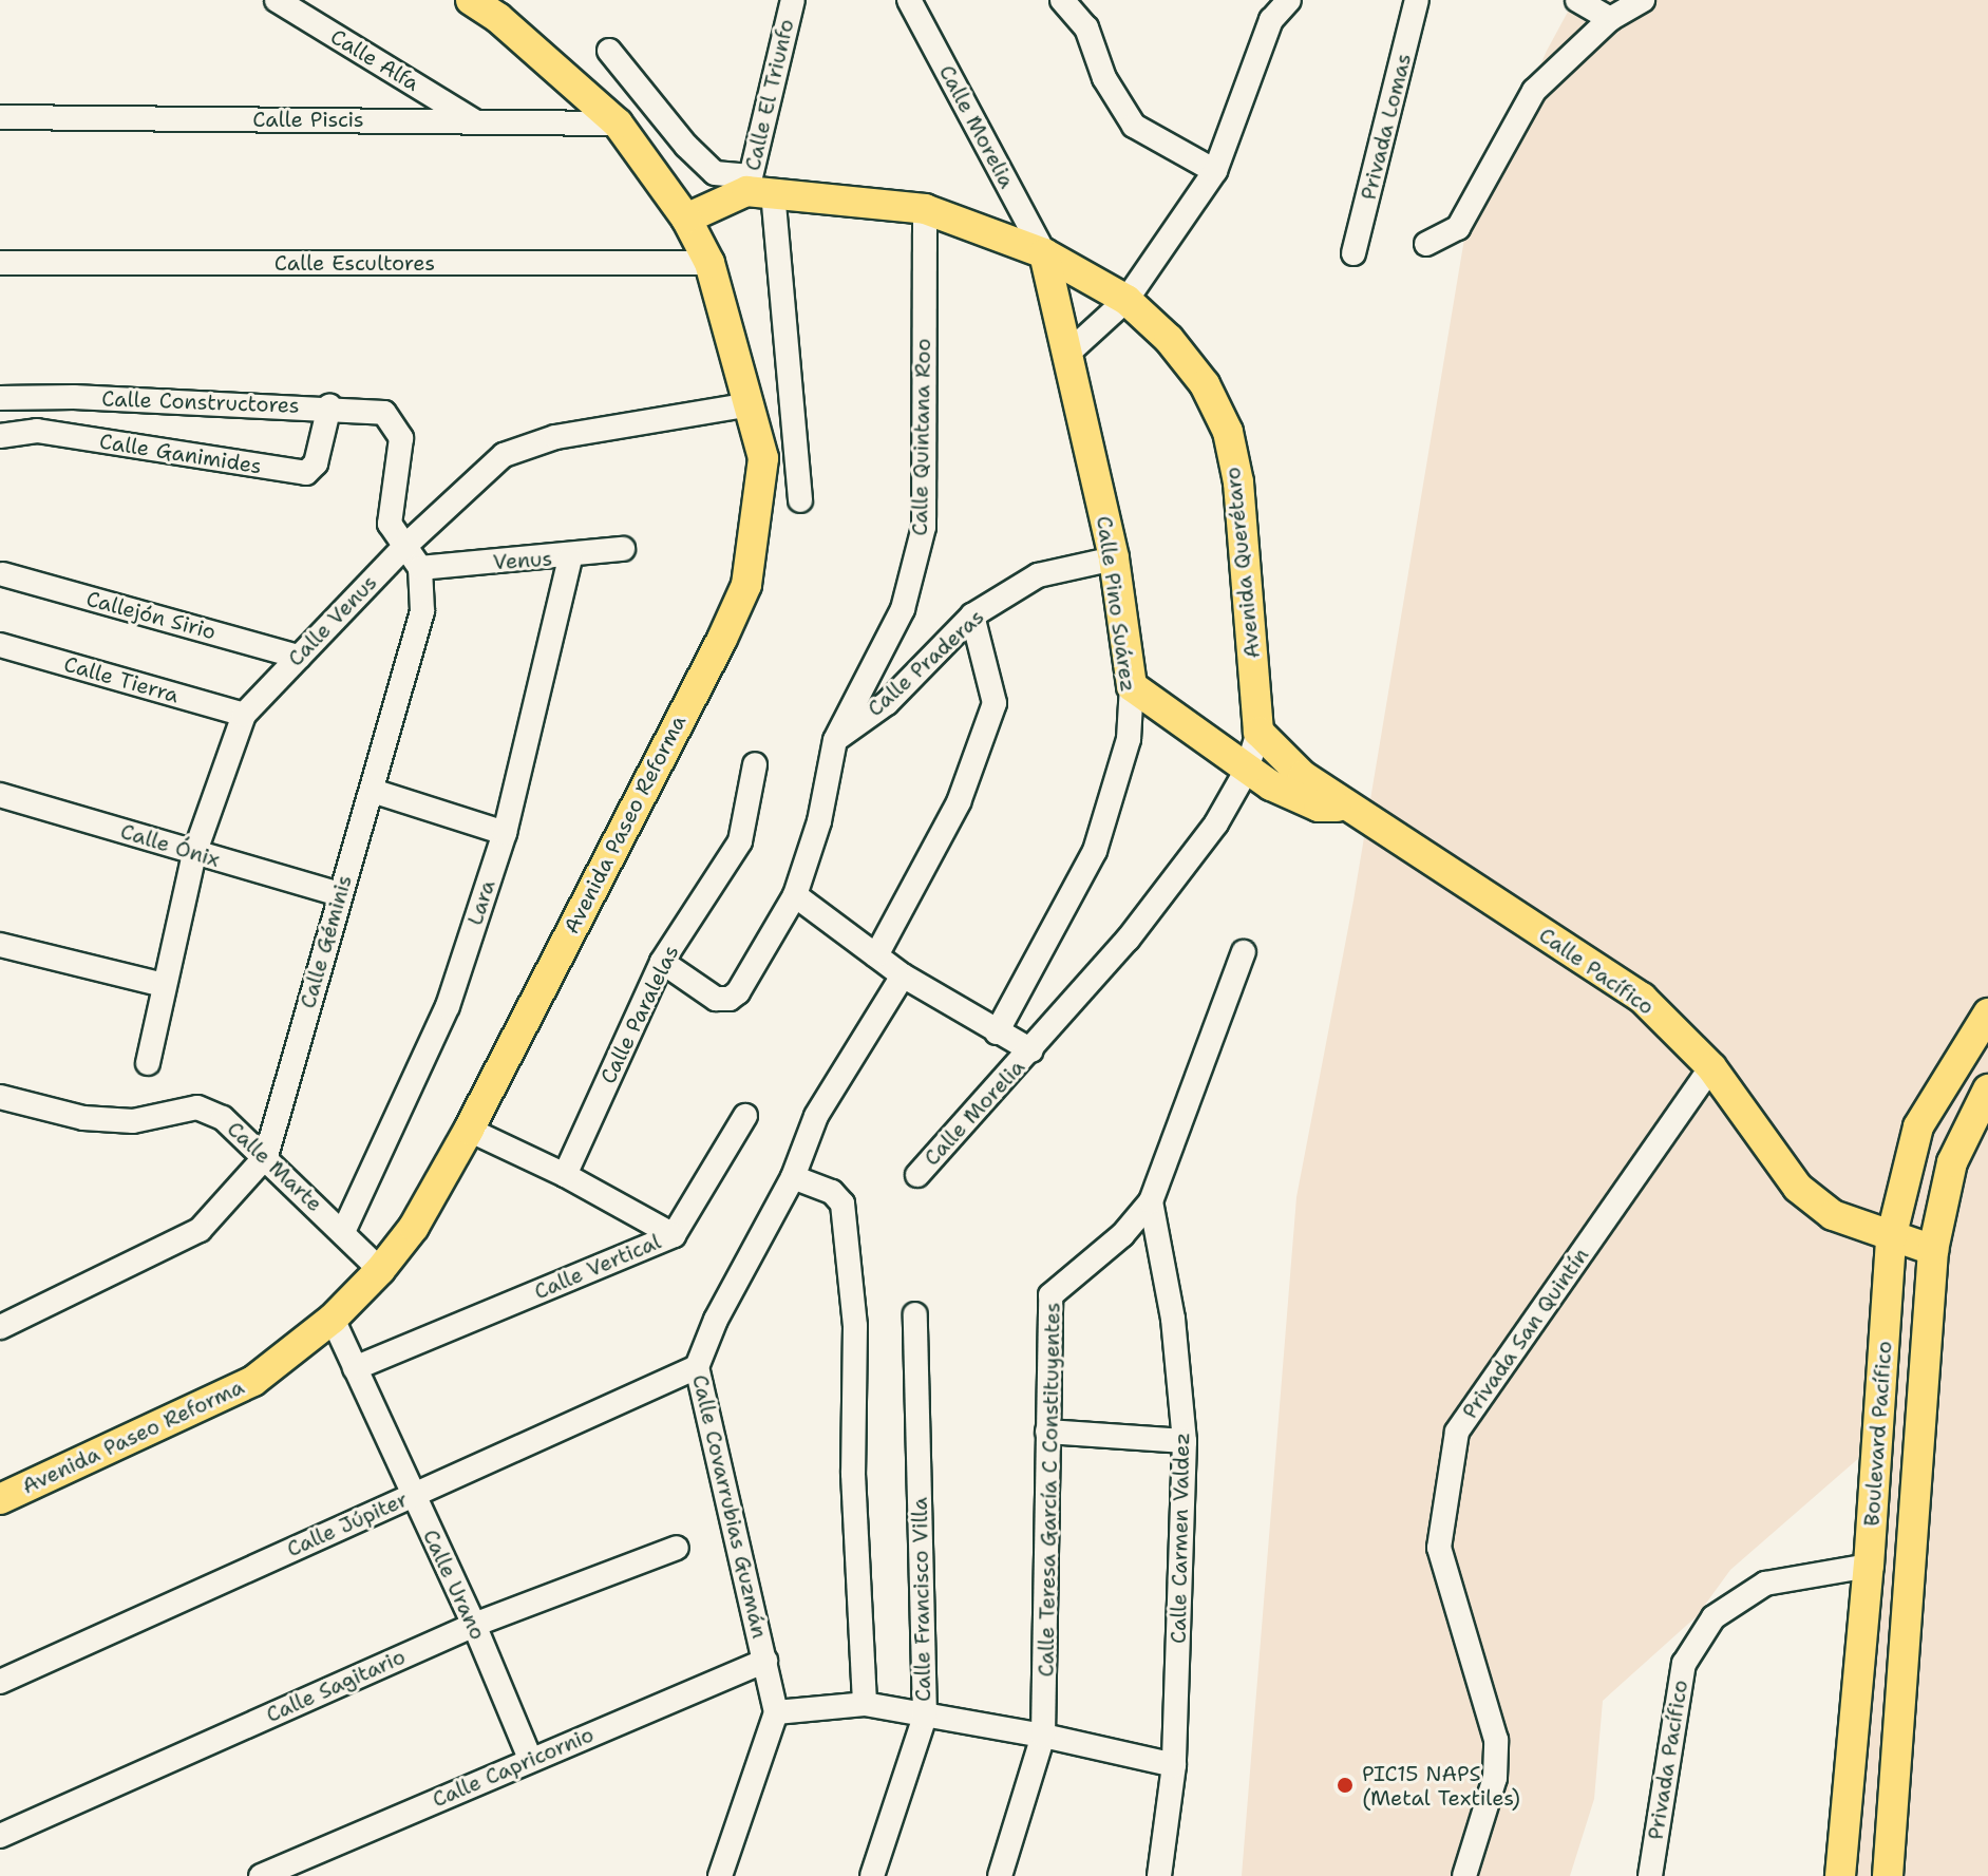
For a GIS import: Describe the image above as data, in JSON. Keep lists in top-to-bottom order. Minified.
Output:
{"streets":{"main road":["Avenida Querétaro","Calle Pino Suárez","Avenida Paseo Reforma","Calle Pacífico","Boulevard Pacífico"],"street":["Calle Alfa","Calle El Triunfo","Calle Piscis","Calle Morelia","Privada Lomas","Calle Escultores","Calle Constructores","Calle Quintana Roo","Calle Ganimides","Venus","Callejón Sirio","Calle Venus","Calle Praderas","Calle Tierra","Calle Ónix","Lara","Calle Géminis","Calle Paralelas","Calle Marte","Calle Vertical","Privada San Quintín","Calle Teresa García C Constituyentes","Calle Covarrubias Guzmán","Calle Júpiter","Calle Carmen Valdez","Calle Urano","Calle Francisco Villa","Calle Sagitario","Privada Pacífico","Calle Capricornio"]},"crossings":[["Calle Alfa","Calle Piscis"],["Calle El Triunfo","Avenida Querétaro"],["Calle Piscis","Avenida Paseo Reforma"],["Calle Morelia","Avenida Querétaro"],["Calle Morelia","Calle Pino Suárez"],["Calle Escultores","Avenida Paseo Reforma"],["Calle Constructores","Calle Ganimides"],["Calle Constructores","Calle Venus"],["Calle Quintana Roo","Avenida Querétaro"],["Calle Quintana Roo","Calle Praderas"],["Calle Quintana Roo","Calle Paralelas"],["Venus","Lara"],["Venus","Calle Géminis"],["Avenida Querétaro","Calle Pino Suárez"],["Avenida Querétaro","Calle Pacífico"],["Calle Pino Suárez","Calle Praderas"],["Calle Pino Suárez","Calle Pacífico"],["Callejón Sirio","Calle Venus"],["Calle Venus","Calle Tierra"],["Calle Venus","Avenida Paseo Reforma"],["Calle Venus","Calle Ónix"],["Avenida Paseo Reforma","Calle Marte"],["Avenida Paseo Reforma","Calle Vertical"],["Avenida Paseo Reforma","Calle Urano"],["Calle Ónix","Calle Géminis"],["Lara","Calle Marte"],["Calle Géminis","Calle Marte"],["Calle Pacífico","Privada San Quintín"],["Calle Pacífico","Boulevard Pacífico"],["Calle Paralelas","Calle Vertical"],["Calle Vertical","Calle Urano"],["Boulevard Pacífico","Privada Pacífico"],["Calle Teresa García C Constituyentes","Calle Carmen Valdez"],["Calle Covarrubias Guzmán","Calle Júpiter"],["Calle Covarrubias Guzmán","Calle Capricornio"],["Calle Júpiter","Calle Urano"],["Calle Urano","Calle Sagitario"],["Calle Urano","Calle Capricornio"]],"places":["PIC15 NAPS (Metal Textiles)"]}
